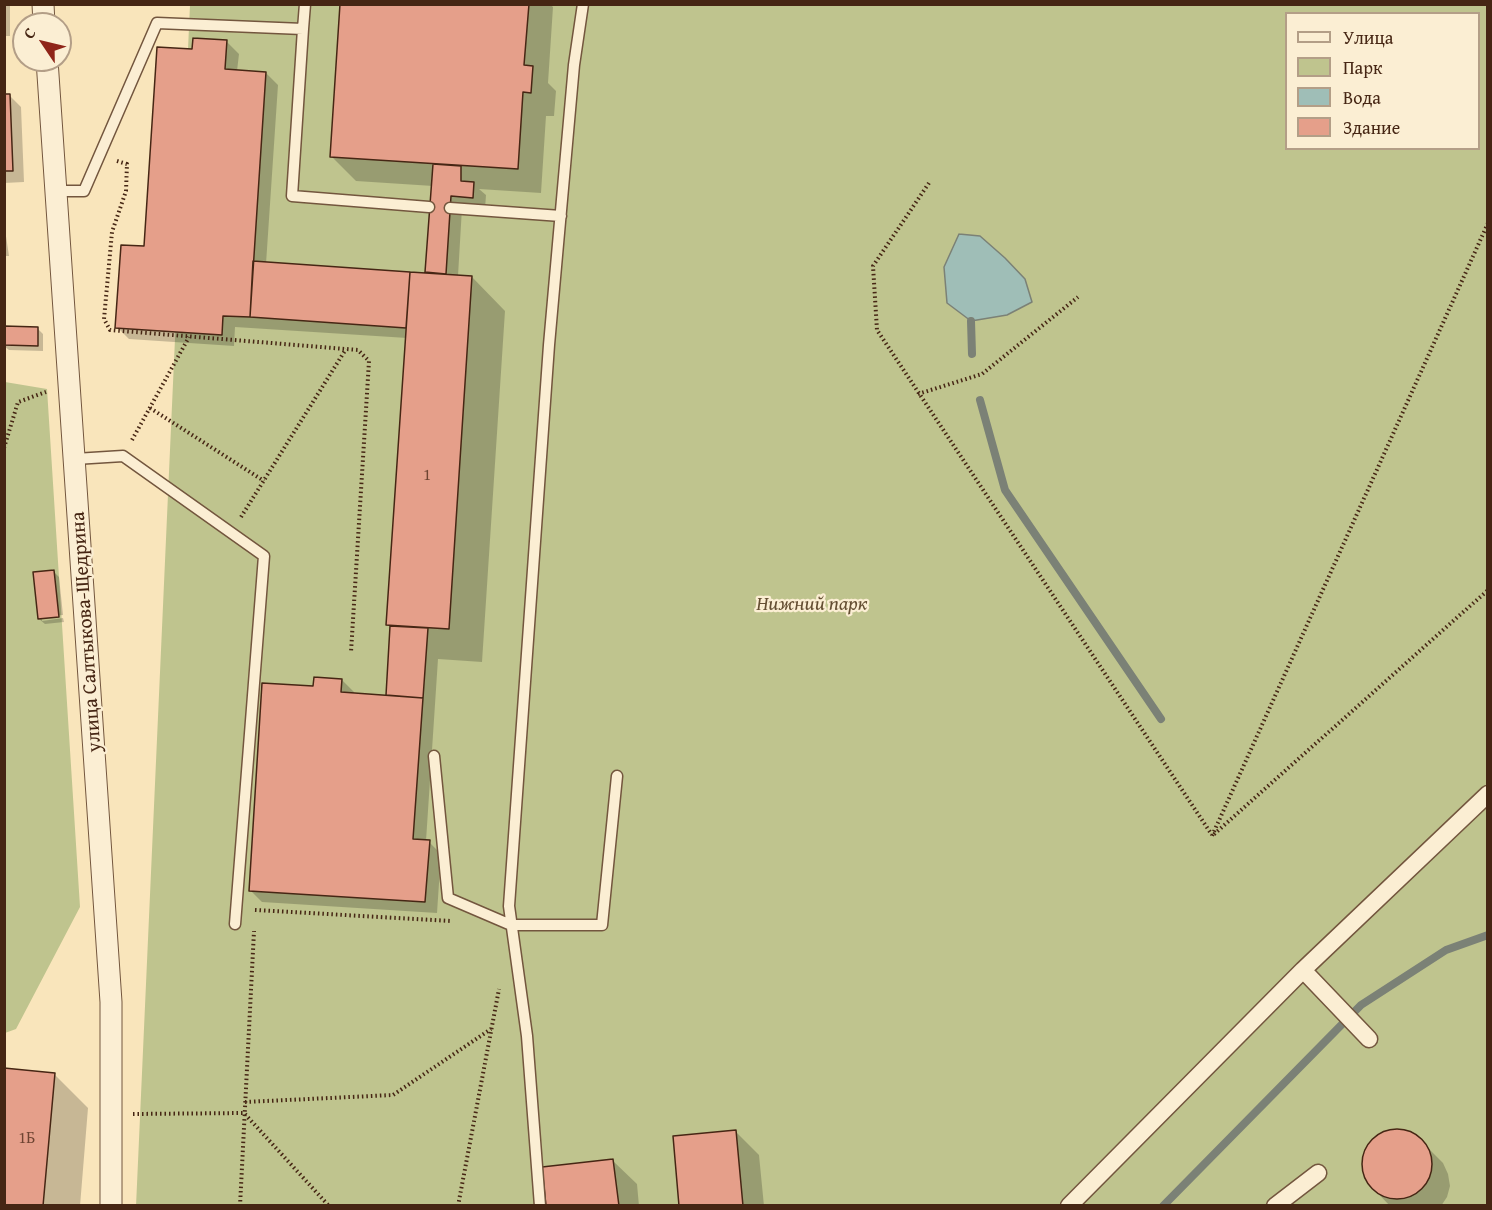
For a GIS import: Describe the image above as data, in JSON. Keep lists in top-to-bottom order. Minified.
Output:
{"streets":{"street":["улица Салтыкова-Щедрина"]},"parks":["Нижний парк"],"house_numbers":["1","1Б"],"legend":["Улица","Парк","Вода","Здание"],"north":"top left"}
